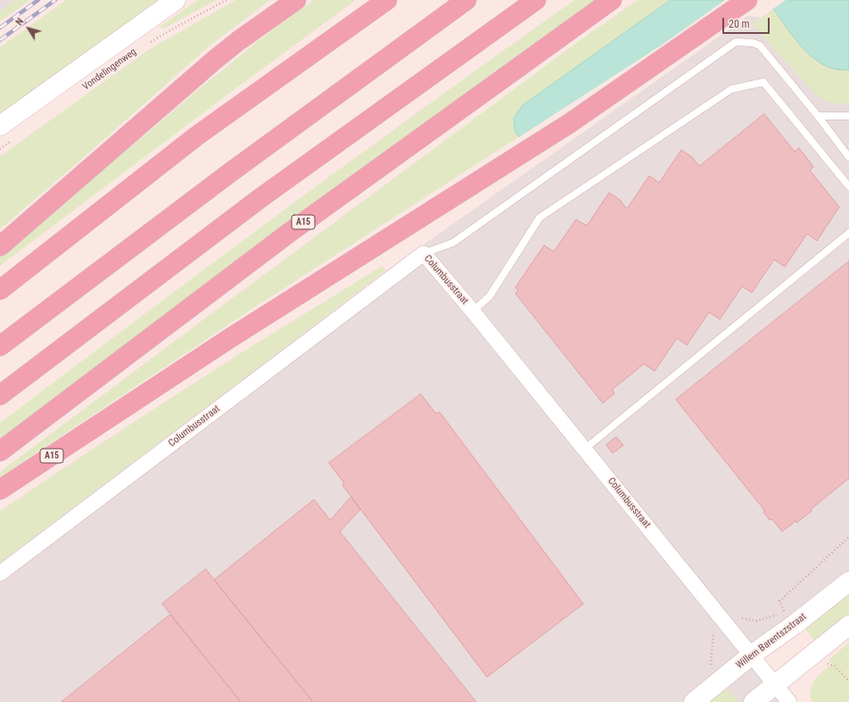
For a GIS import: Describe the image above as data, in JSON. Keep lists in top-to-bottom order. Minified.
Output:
{"streets":{"highway":["A15"],"main road":["Vondelingenweg","Willem Barentszstraat"],"street":["Columbusstraat"]},"crossings":[["Columbusstraat","Willem Barentszstraat"]],"scale_bar":"20 m","north":"top left"}
